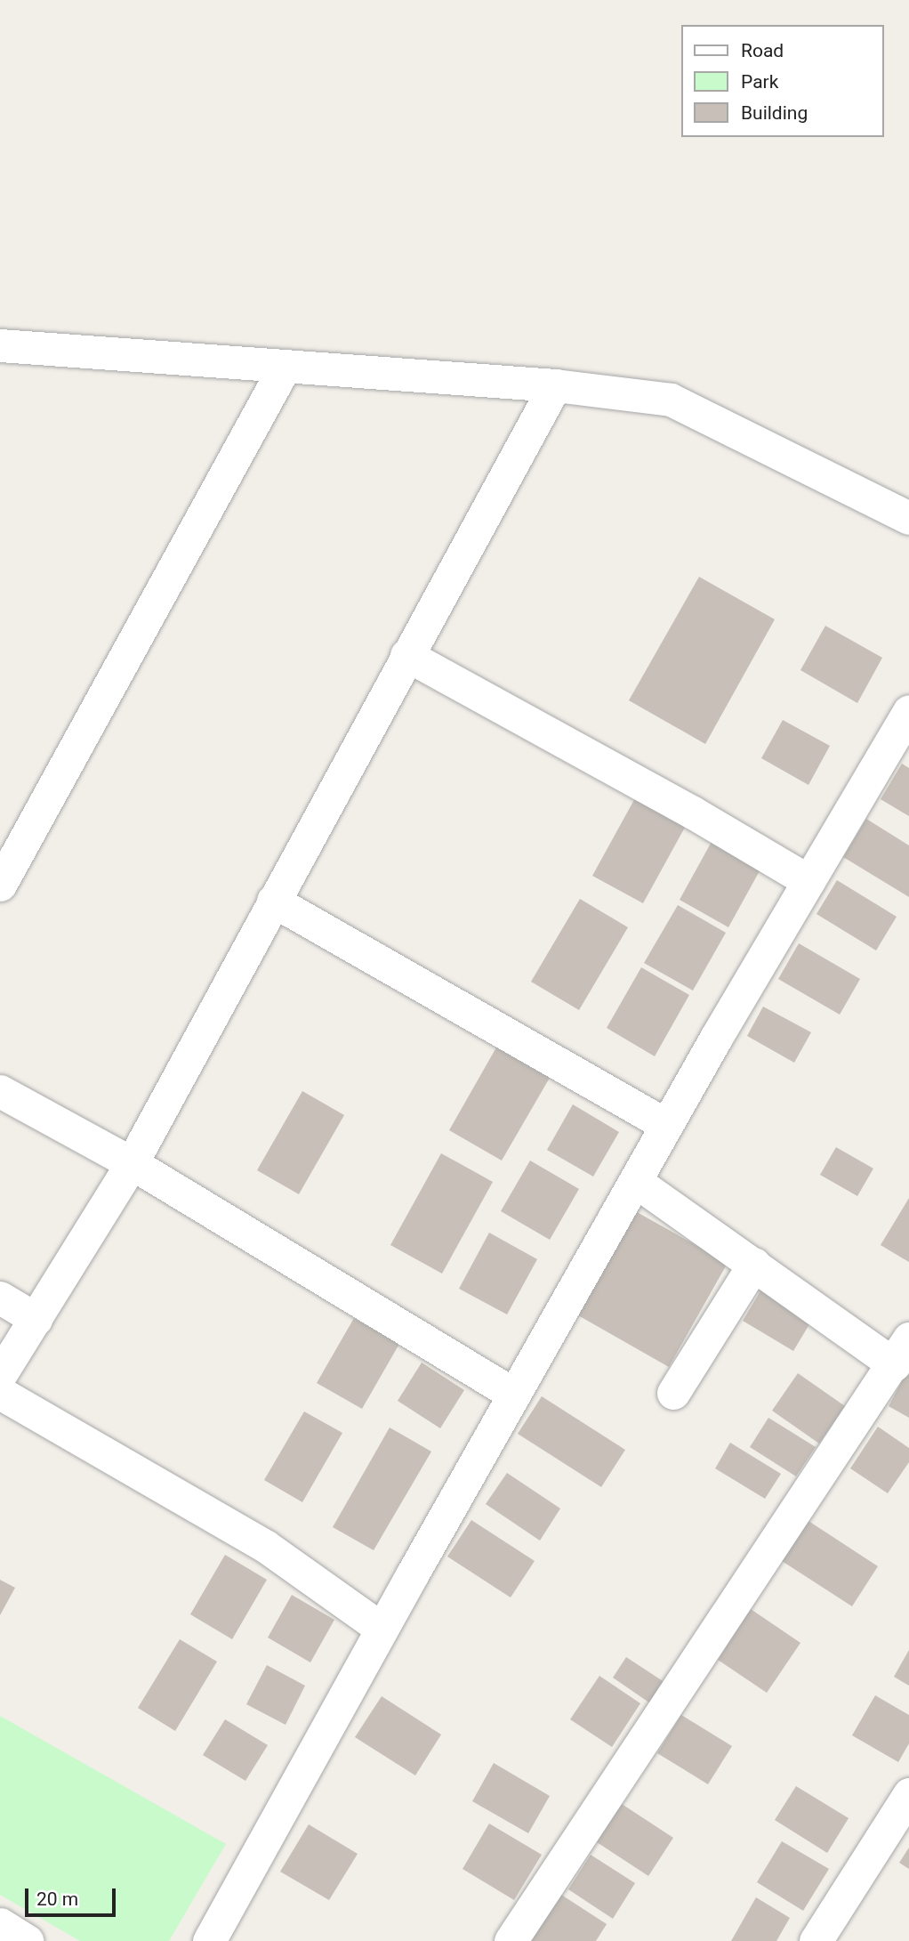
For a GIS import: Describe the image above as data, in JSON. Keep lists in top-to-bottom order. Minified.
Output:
{"legend":["Road","Park","Building"],"scale_bar":"20 m"}
